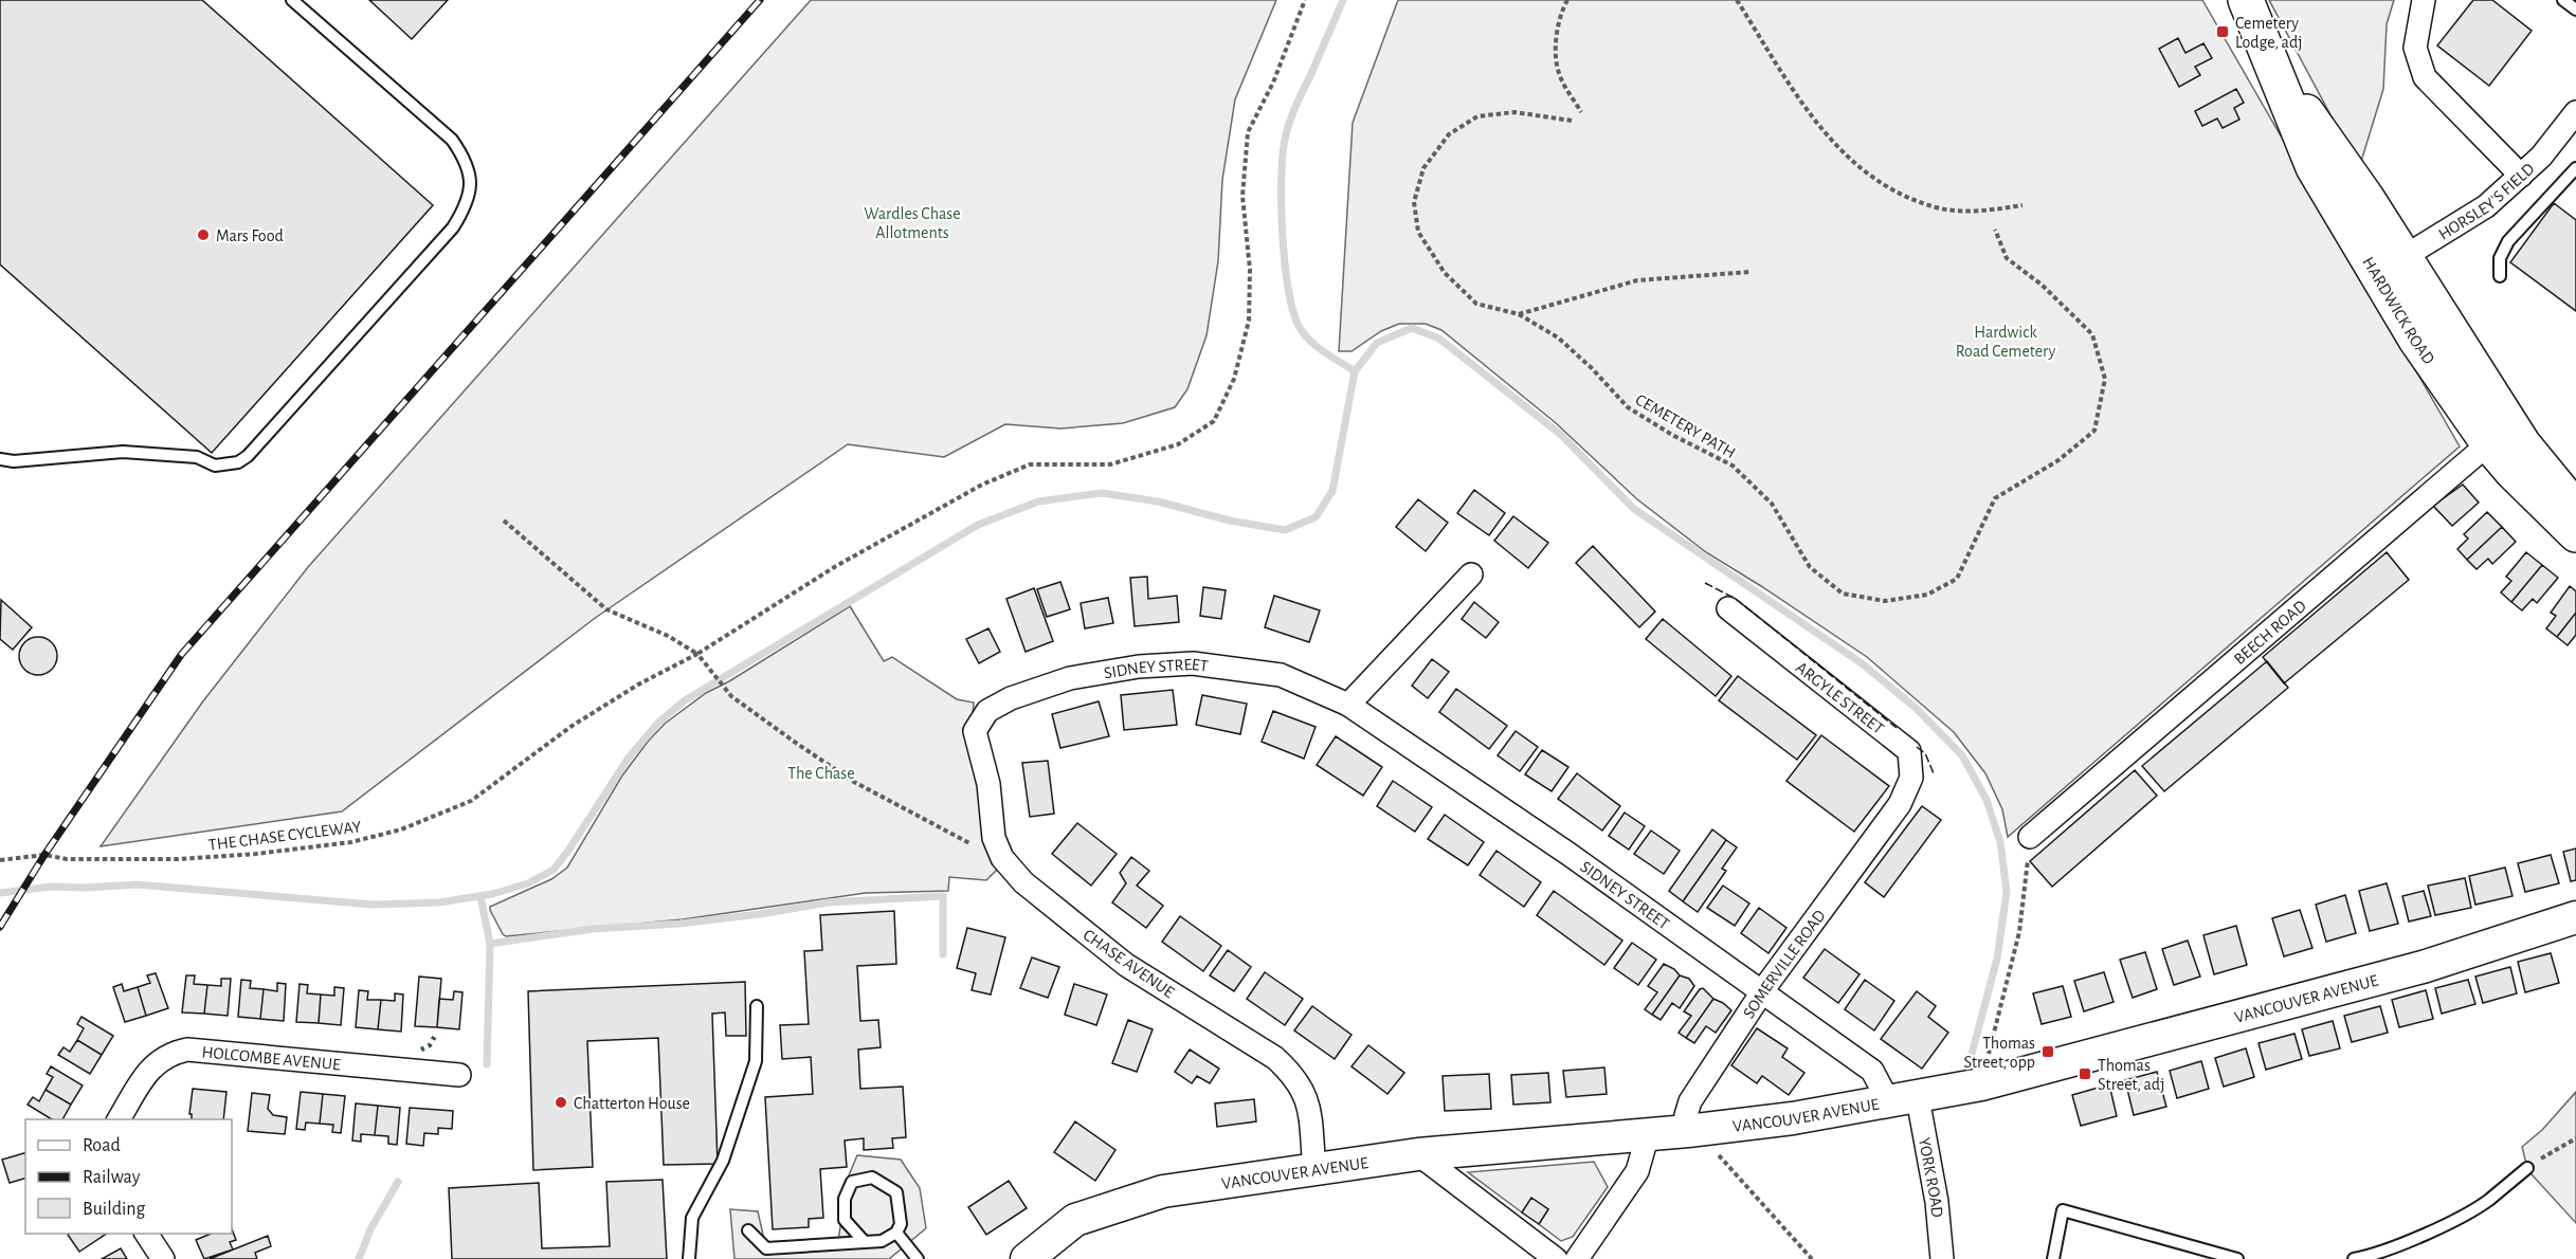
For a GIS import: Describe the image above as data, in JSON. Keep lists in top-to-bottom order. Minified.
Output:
{"streets":{"main road":["HARDWICK ROAD","VANCOUVER AVENUE"],"street":["HORSLEY'S FIELD","BEECH ROAD","SIDNEY STREET","ARGYLE STREET","CHASE AVENUE","SOMERVILLE ROAD","HOLCOMBE AVENUE","YORK ROAD"],"path":["CEMETERY PATH","THE CHASE CYCLEWAY"]},"crossings":[["HORSLEY'S FIELD","HARDWICK ROAD"],["HARDWICK ROAD","BEECH ROAD"],["SIDNEY STREET","CHASE AVENUE"],["SIDNEY STREET","SOMERVILLE ROAD"],["SIDNEY STREET","VANCOUVER AVENUE"],["ARGYLE STREET","SOMERVILLE ROAD"],["CHASE AVENUE","VANCOUVER AVENUE"],["SOMERVILLE ROAD","VANCOUVER AVENUE"],["VANCOUVER AVENUE","YORK ROAD"]],"parks":["Wardles Chase Allotments","Hardwick Road Cemetery","The Chase"],"places":{"transit":["Cemetery Lodge, adj","Thomas Street, opp","Thomas Street, adj"],"other":["Mars Food","Chatterton House"]},"legend":["Road","Railway","Building"]}
